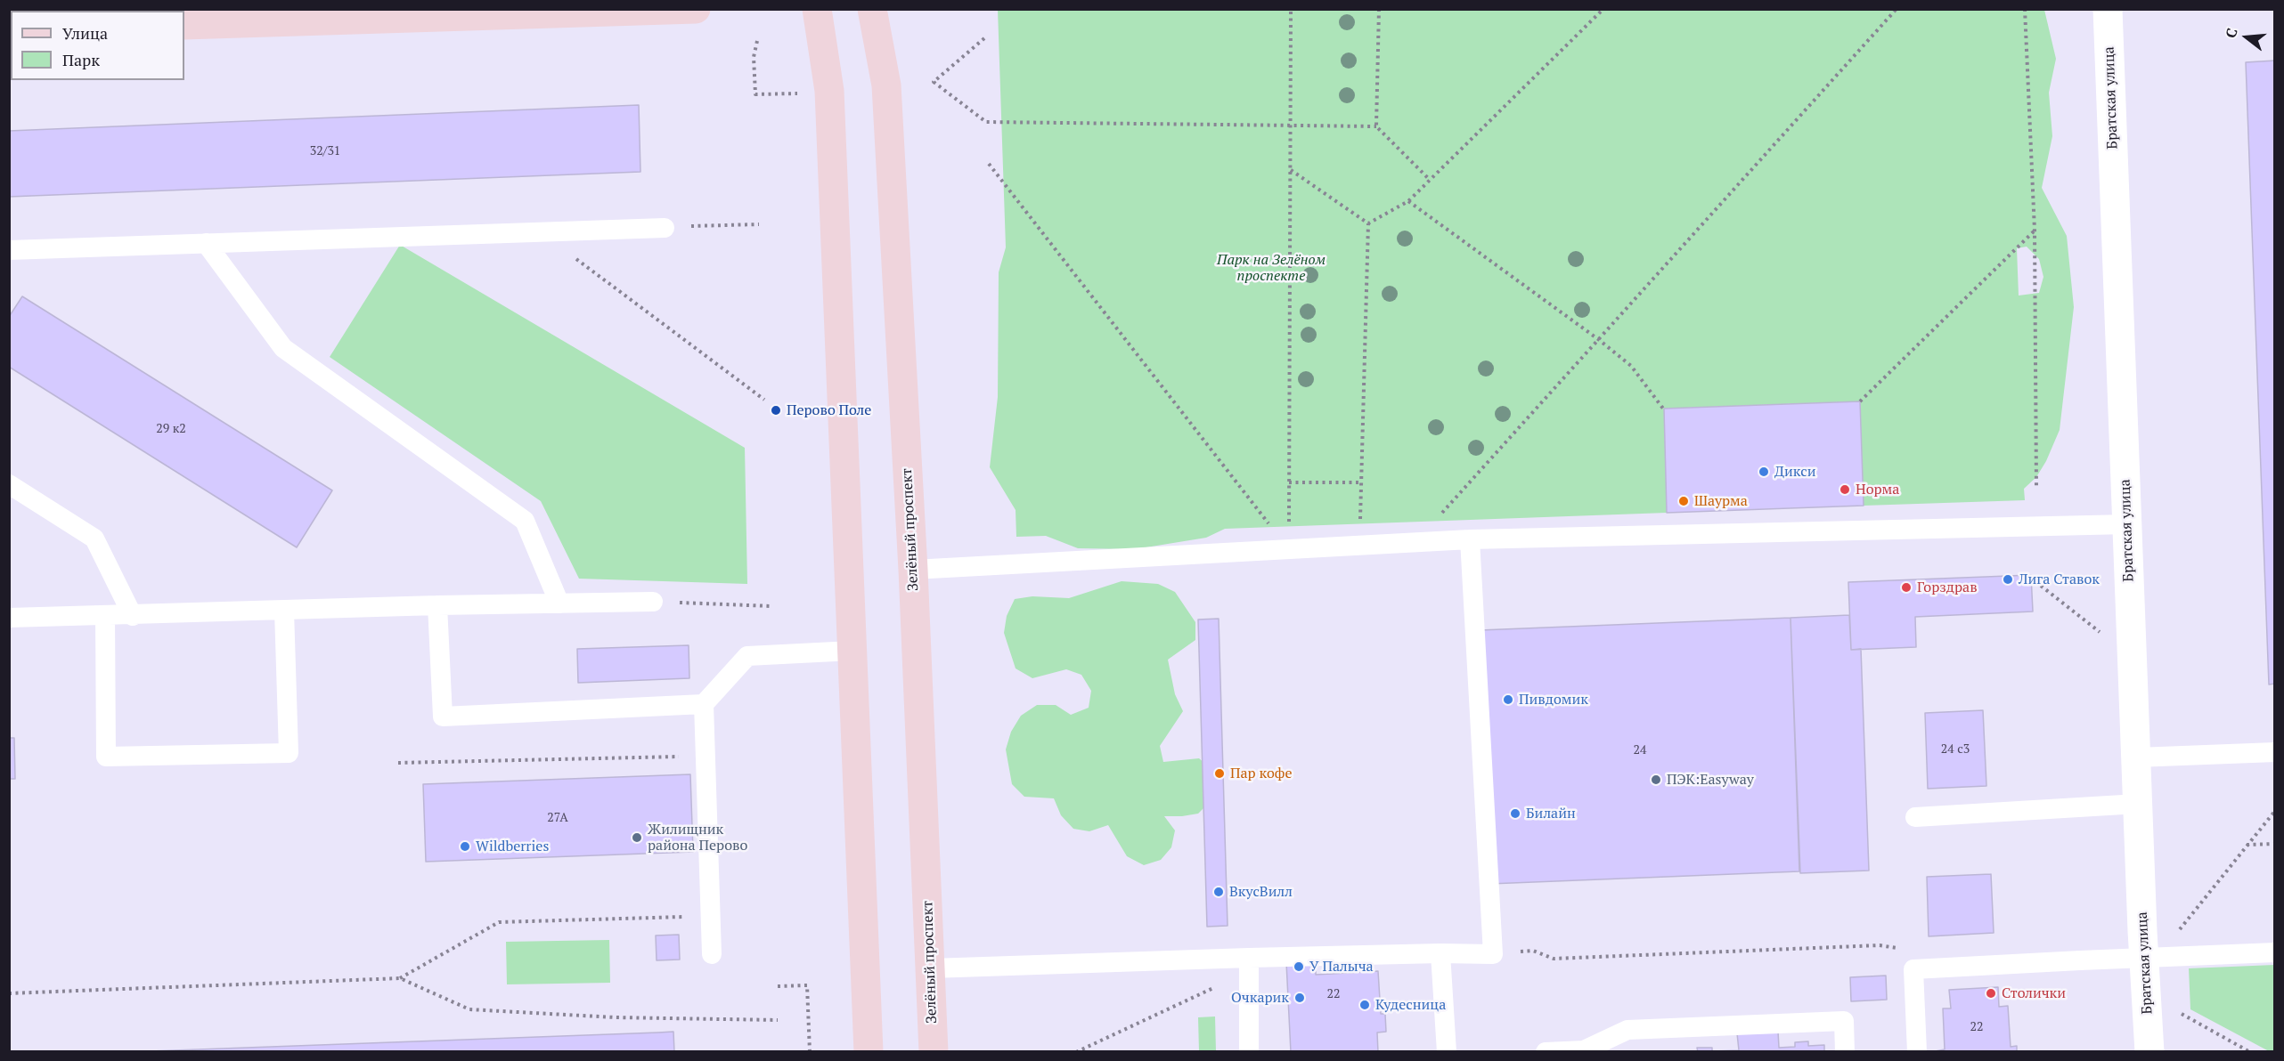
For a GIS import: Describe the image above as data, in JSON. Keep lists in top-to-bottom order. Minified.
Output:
{"streets":{"main road":["Зелёный проспект"],"street":["Братская улица"]},"parks":["Парк на Зелёном проспекте"],"places":["Перово Поле","Дикси","Норма","Шаурма","Лига Ставок","Горздрав","Пивдомик","Пар кофе","ПЭК:Easyway","Билайн","Жилищник района Перово","Wildberries","ВкусВилл","У Палыча","Столички","Очкарик","Кудесница"],"house_numbers":["32/31","29 к2","24 с3","24","27А","22","22"],"legend":["Улица","Парк"],"north":"left"}
